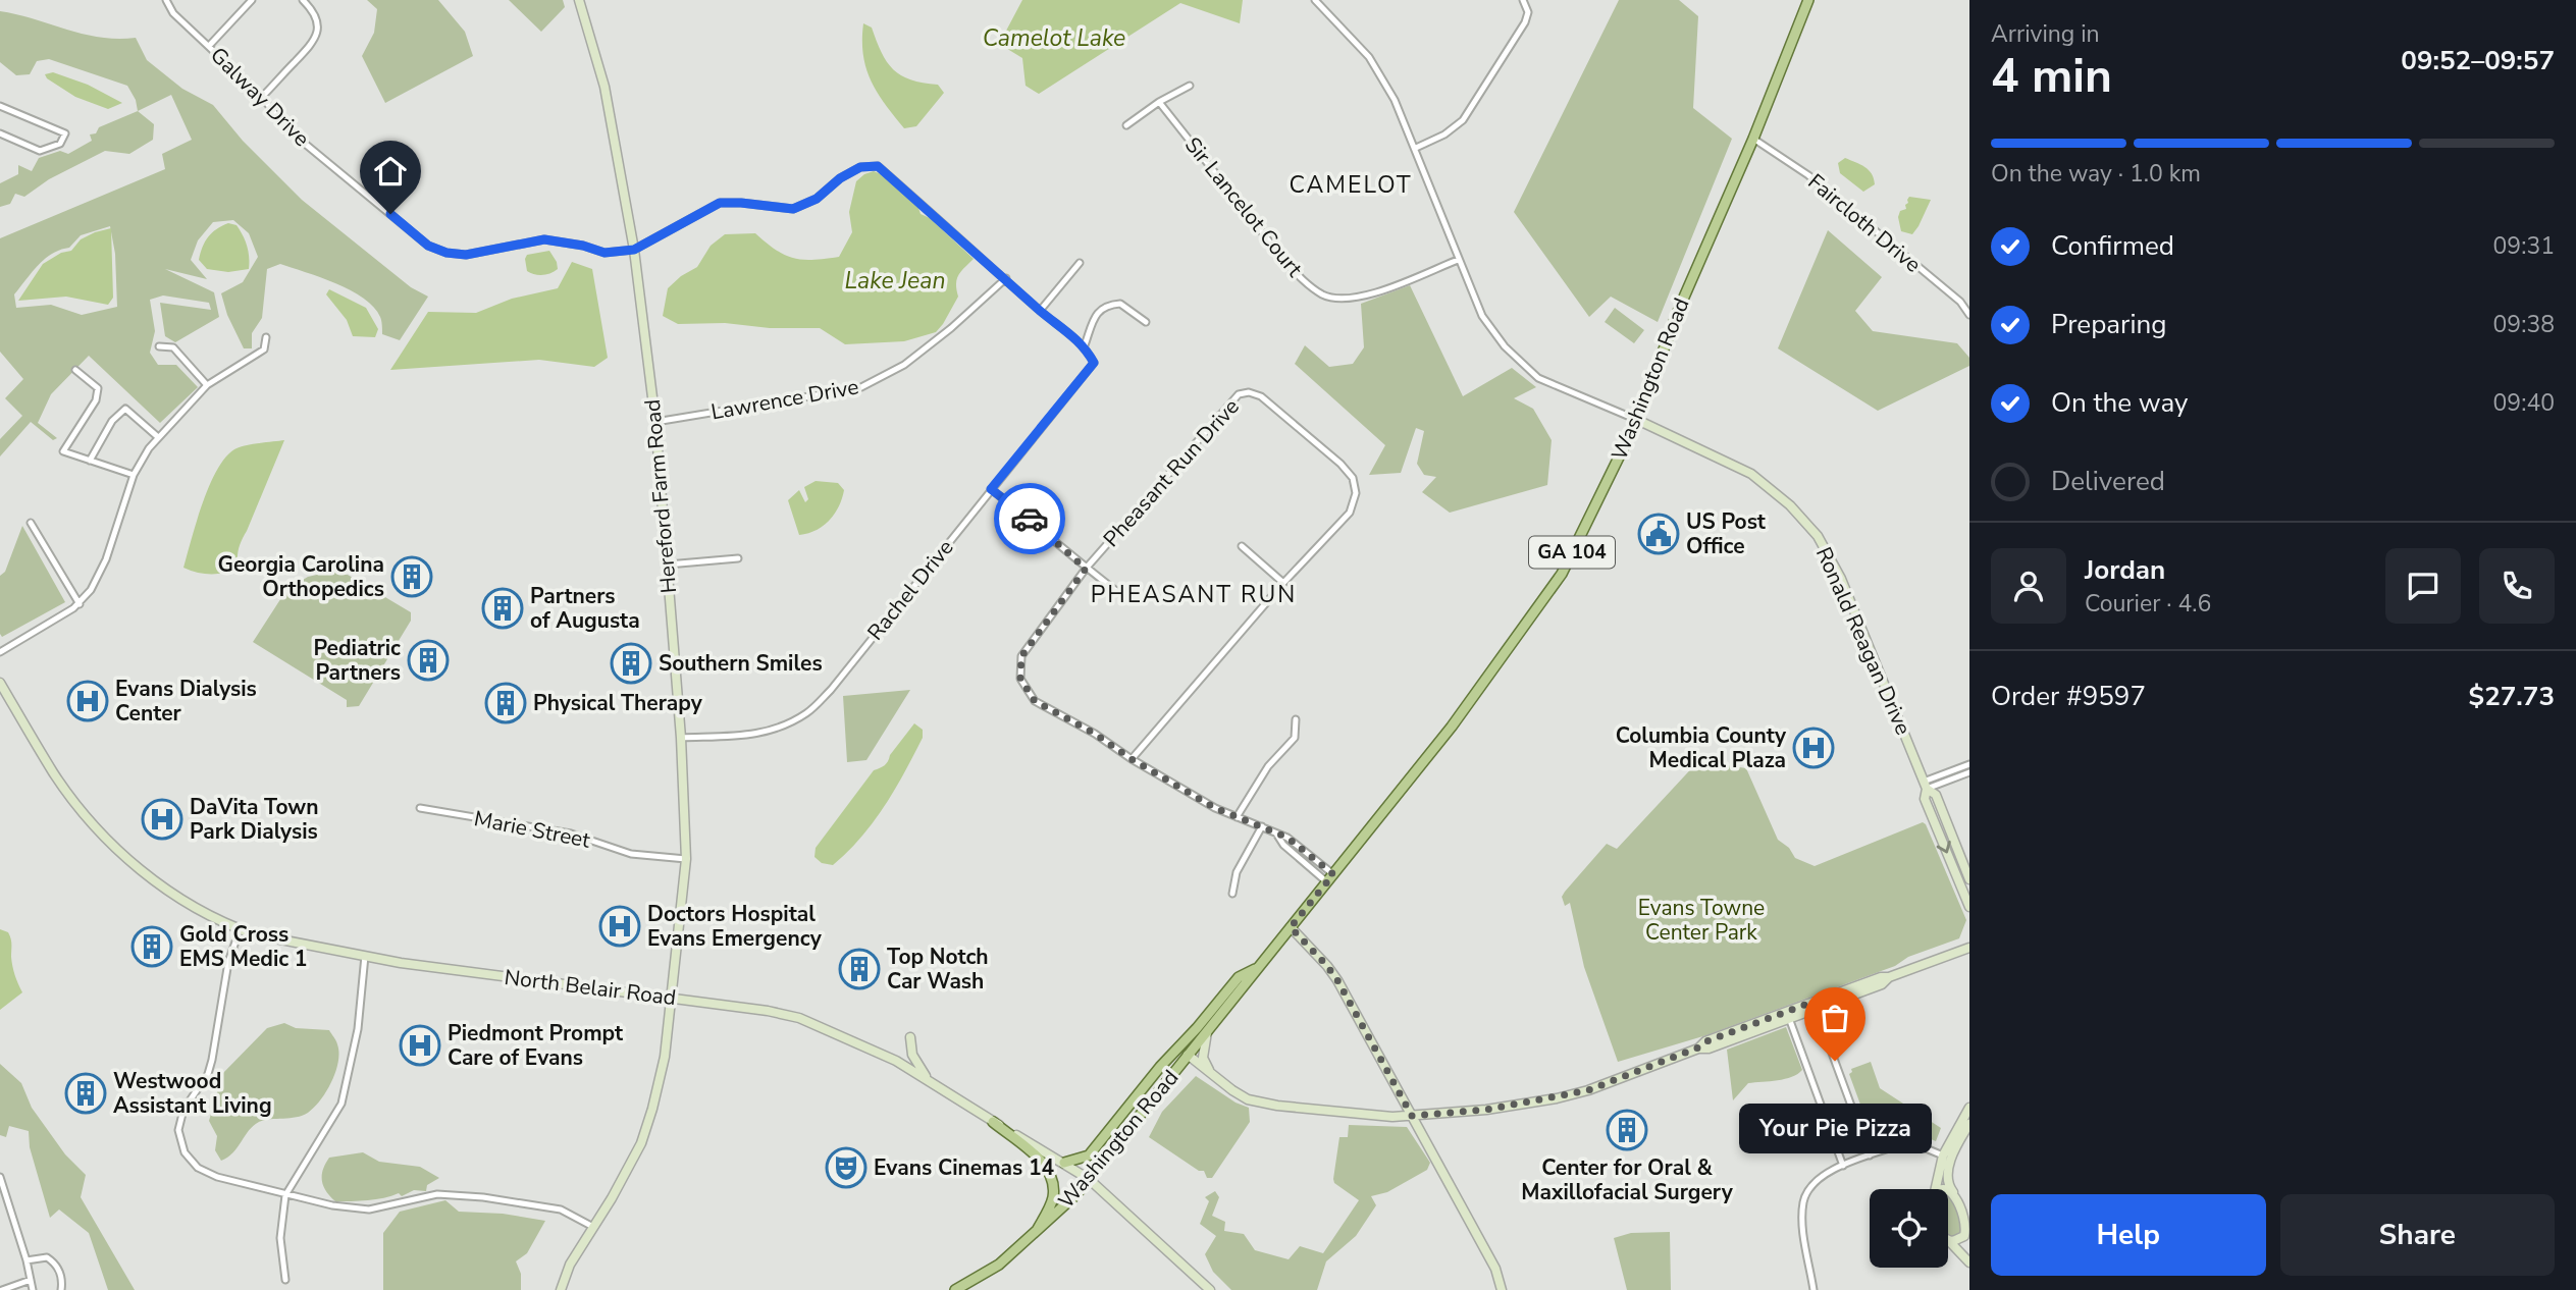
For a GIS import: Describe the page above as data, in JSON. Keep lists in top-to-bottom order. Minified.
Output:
{"streets":{"main road":["Washington Road","GA 104"],"street":["Galway Drive","Sir Lancelot Court","Faircloth Drive","Lawrence Drive","Pheasant Run Drive","Hereford Farm Road","Rachel Drive","Ronald Reagan Drive","Marie Street","North Belair Road"]},"crossings":[["Galway Drive","Hereford Farm Road"],["Faircloth Drive","Washington Road"],["Washington Road","Pheasant Run Drive"],["Washington Road","Ronald Reagan Drive"],["Washington Road","North Belair Road"],["Lawrence Drive","Hereford Farm Road"],["Hereford Farm Road","Rachel Drive"],["Hereford Farm Road","Marie Street"],["Hereford Farm Road","North Belair Road"]],"districts":["CAMELOT","PHEASANT RUN"],"water":["Camelot Lake","Lake Jean"],"parks":["Evans Towne Center Park"],"places":{"public building":["US Post Office"],"building":["Georgia Carolina Orthopedics","Partners of Augusta","Pediatric Partners","Southern Smiles","Physical Therapy","Gold Cross EMS Medic 1","Top Notch Car Wash","Westwood Assistant Living","Center for Oral & Maxillofacial Surgery"],"hospital":["Evans Dialysis Center","Columbia County Medical Plaza","DaVita Town Park Dialysis","Doctors Hospital Evans Emergency","Piedmont Prompt Care of Evans"],"other":["Your Pie Pizza"],"theatre":["Evans Cinemas 14"]},"page":{"heading":["4 min","Arriving in","09:52–09:57"],"panel":["Jordan","Courier · 4.6","Order #9597","$27.73"],"bar":"On the way · 1.0 km","list":[["Confirmed","09:31"],["Preparing","09:38"],["On the way","09:40"],"Delivered"],"bubble":"Your Pie Pizza","buttons":["Help","Share"]}}
